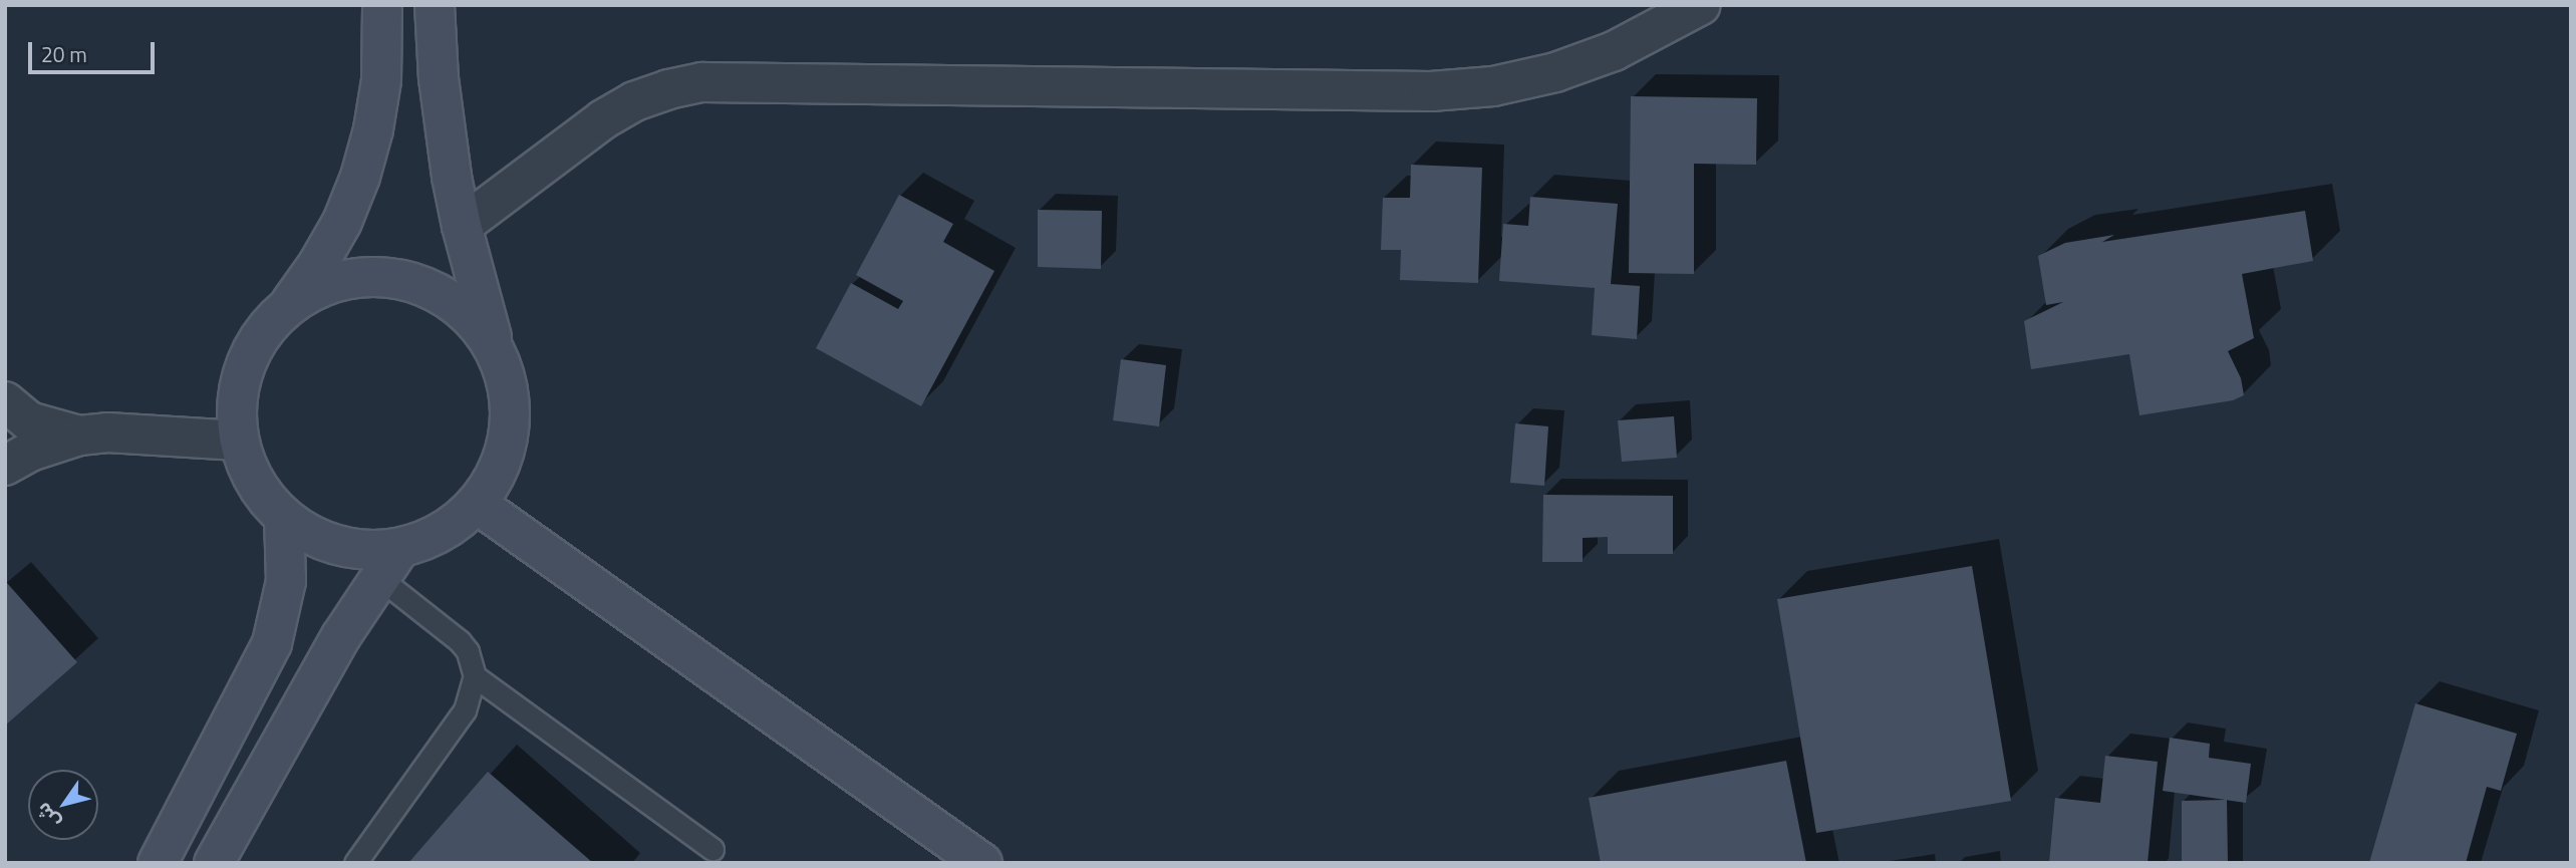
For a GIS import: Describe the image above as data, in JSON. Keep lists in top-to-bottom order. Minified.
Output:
{"scale_bar":"20 m","north":"bottom left"}
